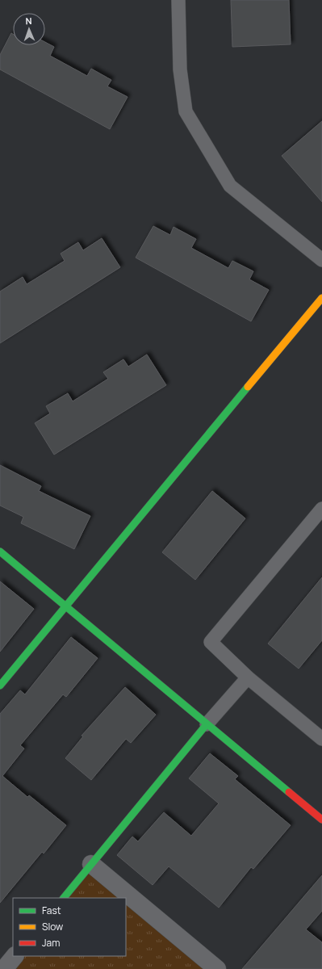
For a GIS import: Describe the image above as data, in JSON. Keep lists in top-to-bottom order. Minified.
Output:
{"legend":["Fast","Slow","Jam"],"north":"top"}
